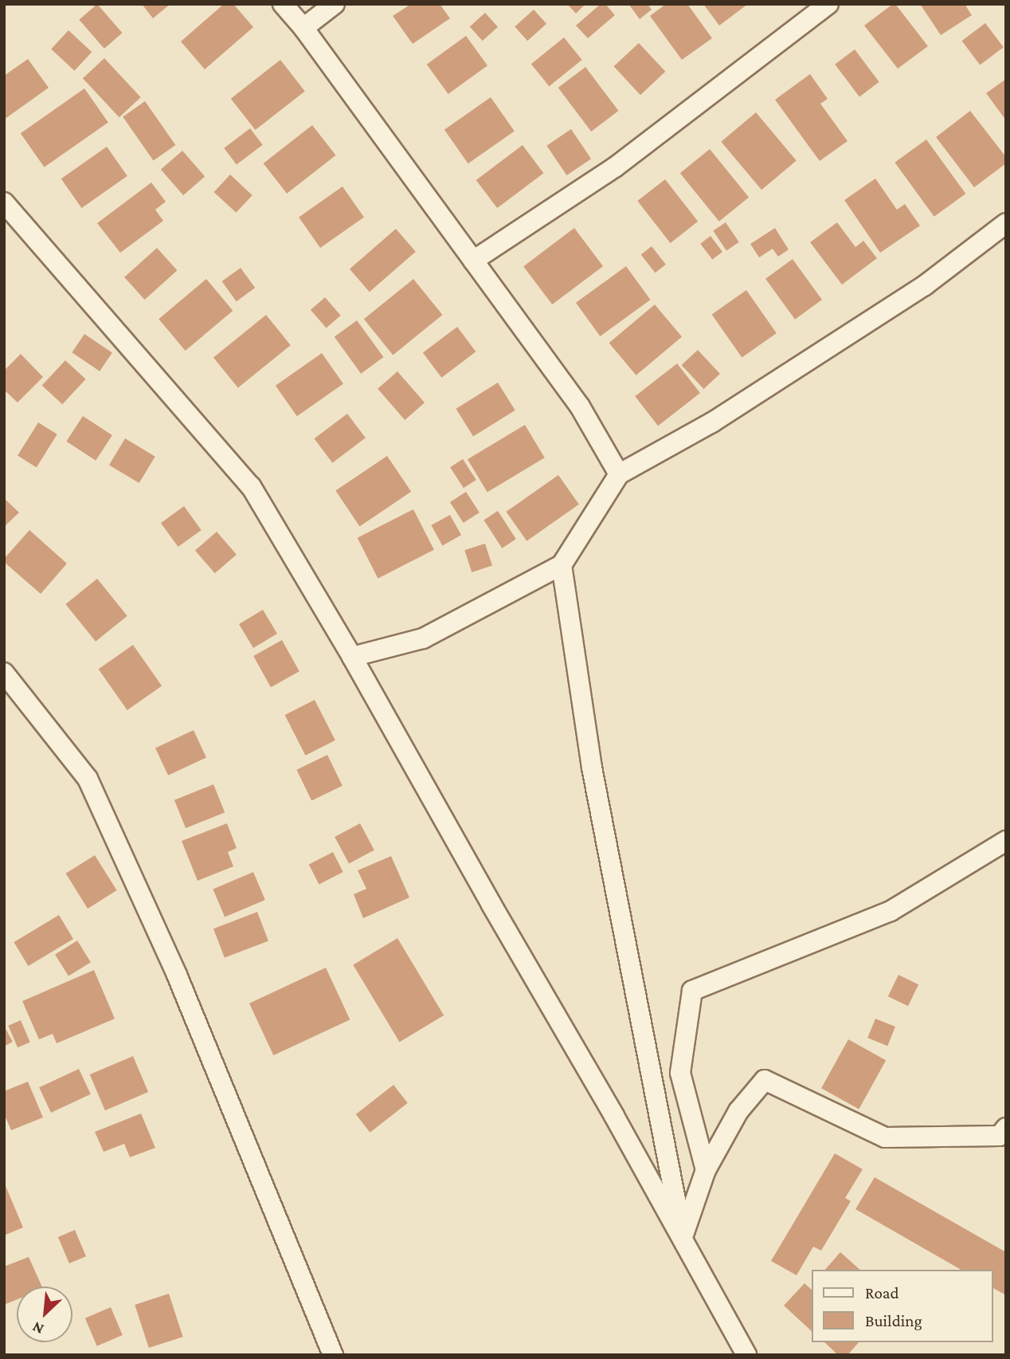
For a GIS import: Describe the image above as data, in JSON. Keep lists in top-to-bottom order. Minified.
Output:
{"legend":["Road","Building"],"north":"bottom left"}
